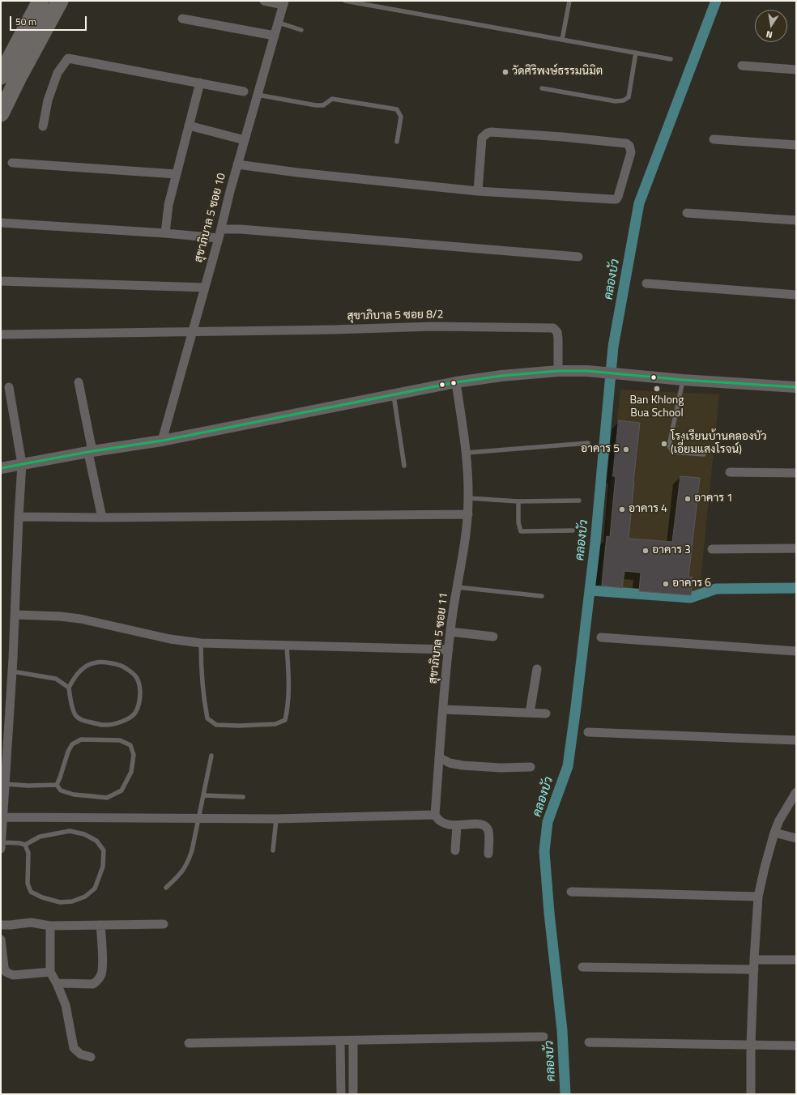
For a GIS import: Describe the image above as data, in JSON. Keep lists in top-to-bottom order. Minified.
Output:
{"streets":{"street":["สุขาภิบาล 5 ซอย 10","สุขาภิบาล 5 ซอย 8/2","สุขาภิบาล 5 ซอย 11"]},"crossings":[["สุขาภิบาล 5 ซอย 10","สุขาภิบาล 5 ซอย 8/2"]],"water":["คลองบัว"],"places":["วัดศิริพงษ์ธรรมนิมิต","Ban Khlong Bua School","โรงเรียนบ้านคลองบัว (เอี่ยมแสงโรจน์)","อาคาร 5","อาคาร 1","อาคาร 4","อาคาร 3","อาคาร 6"],"scale_bar":"50 m","north":"bottom"}
